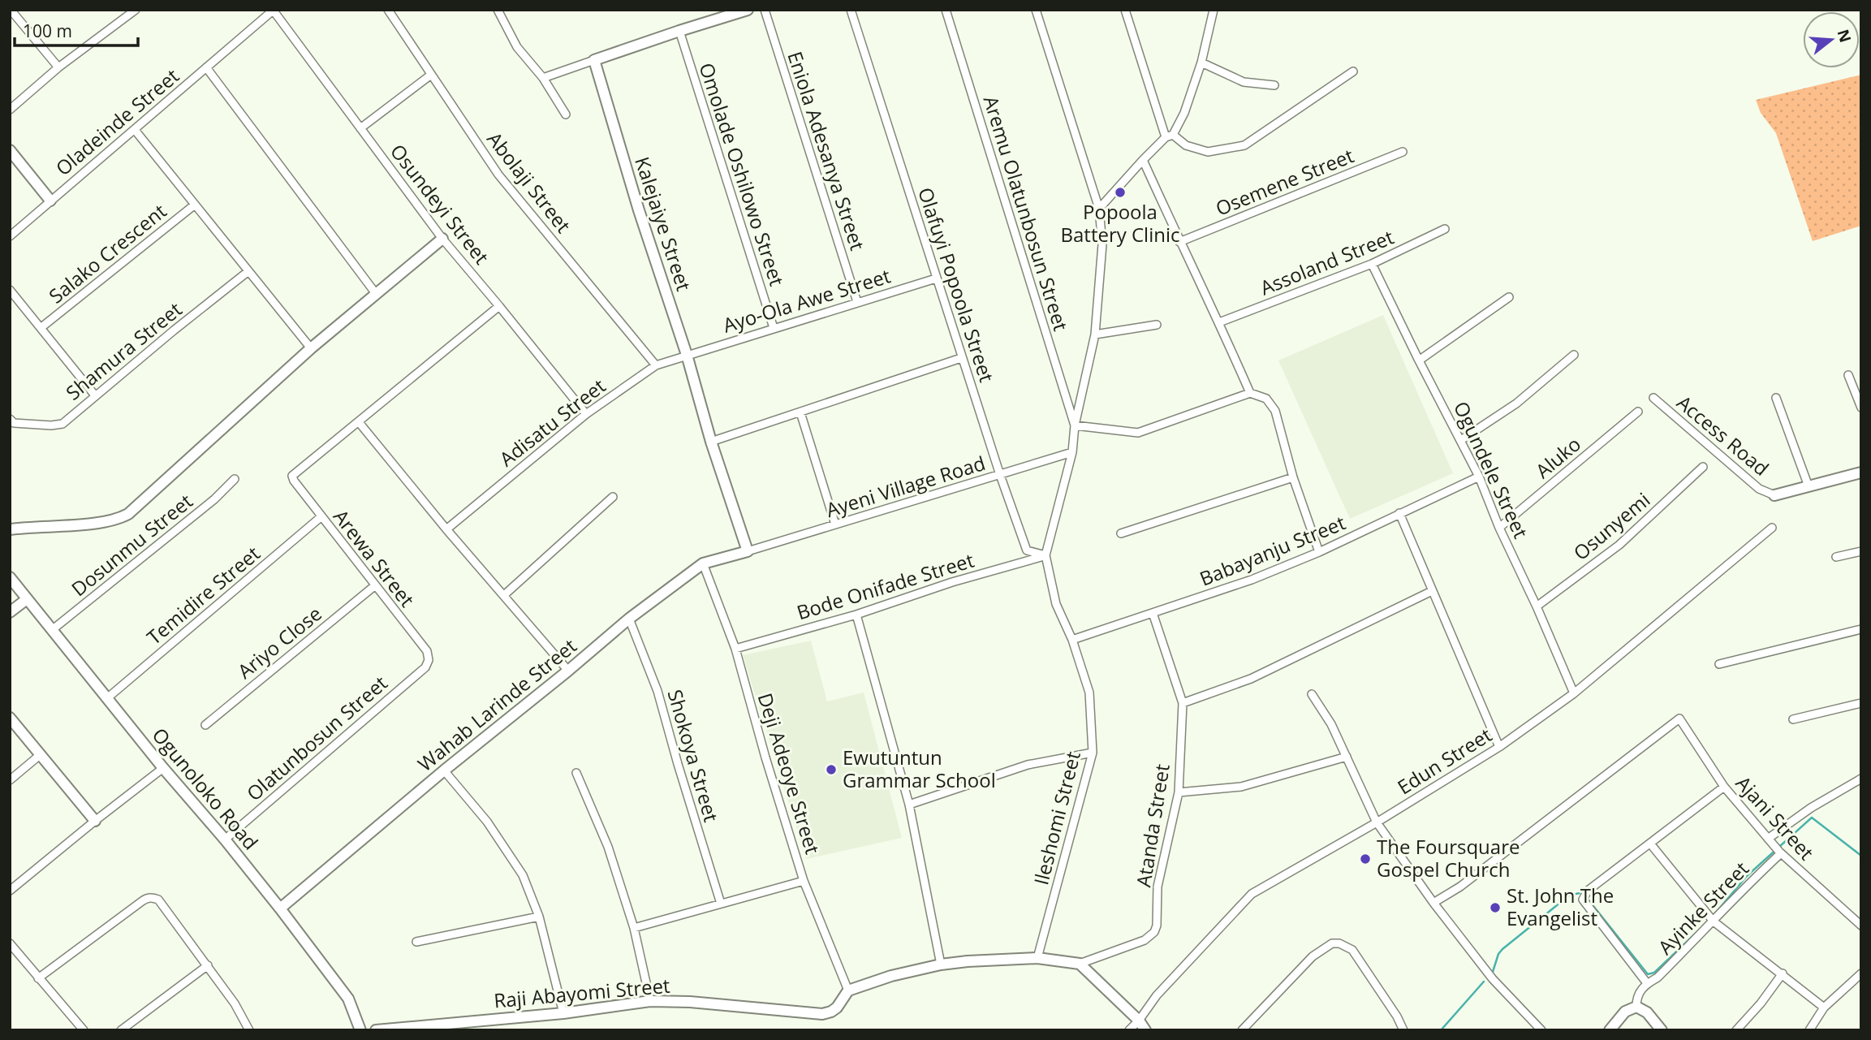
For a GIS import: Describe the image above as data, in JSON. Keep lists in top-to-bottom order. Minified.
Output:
{"streets":{"street":["Oladeinde Street","Eniola Adesanya Street","Omolade Oshilowo Street","Abolaji Street","Osemene Street","Osundeyi Street","Aremu Olatunbosun Street","Kalejaiye Street","Salako Crescent","Assoland Street","Olafuyi Popoola Street","Ayo-Ola Awe Street","Shamura Street","Adisatu Street","Access Road","Aluko","Ogundele Street","Ayeni Village Road","Osunyemi","Dosunmu Street","Babayanju Street","Arewa Street","Bode Onifade Street","Temidire Street","Ariyo Close","Wahab Larinde Street","Olatunbosun Street","Shokoya Street","Edun Street","Deji Adeoye Street","Ogunoloko Road","Ileshomi Street","Ajani Street","Atanda Street","Ayinke Street","Raji Abayomi Street"]},"crossings":[["Oladeinde Street","Osundeyi Street"],["Eniola Adesanya Street","Ayo-Ola Awe Street"],["Omolade Oshilowo Street","Ayo-Ola Awe Street"],["Abolaji Street","Adisatu Street"],["Osundeyi Street","Adisatu Street"],["Kalejaiye Street","Ayo-Ola Awe Street"],["Kalejaiye Street","Adisatu Street"],["Kalejaiye Street","Ayeni Village Road"],["Kalejaiye Street","Wahab Larinde Street"],["Assoland Street","Ogundele Street"],["Olafuyi Popoola Street","Ayo-Ola Awe Street"],["Olafuyi Popoola Street","Ayeni Village Road"],["Olafuyi Popoola Street","Bode Onifade Street"],["Olafuyi Popoola Street","Ileshomi Street"],["Ayo-Ola Awe Street","Adisatu Street"],["Aluko","Ogundele Street"],["Ogundele Street","Osunyemi"],["Ogundele Street","Babayanju Street"],["Ogundele Street","Edun Street"],["Ayeni Village Road","Wahab Larinde Street"],["Dosunmu Street","Ogunoloko Road"],["Babayanju Street","Ileshomi Street"],["Babayanju Street","Atanda Street"],["Arewa Street","Temidire Street"],["Arewa Street","Ariyo Close"],["Arewa Street","Olatunbosun Street"],["Bode Onifade Street","Deji Adeoye Street"],["Bode Onifade Street","Ileshomi Street"],["Temidire Street","Ogunoloko Road"],["Wahab Larinde Street","Shokoya Street"],["Wahab Larinde Street","Deji Adeoye Street"],["Wahab Larinde Street","Ogunoloko Road"],["Olatunbosun Street","Ogunoloko Road"],["Deji Adeoye Street","Raji Abayomi Street"],["Ajani Street","Ayinke Street"]],"places":["Popoola Battery Clinic","Ewutuntun Grammar School","The Foursquare Gospel Church","St. John The Evangelist"],"scale_bar":"100 m","north":"right"}
